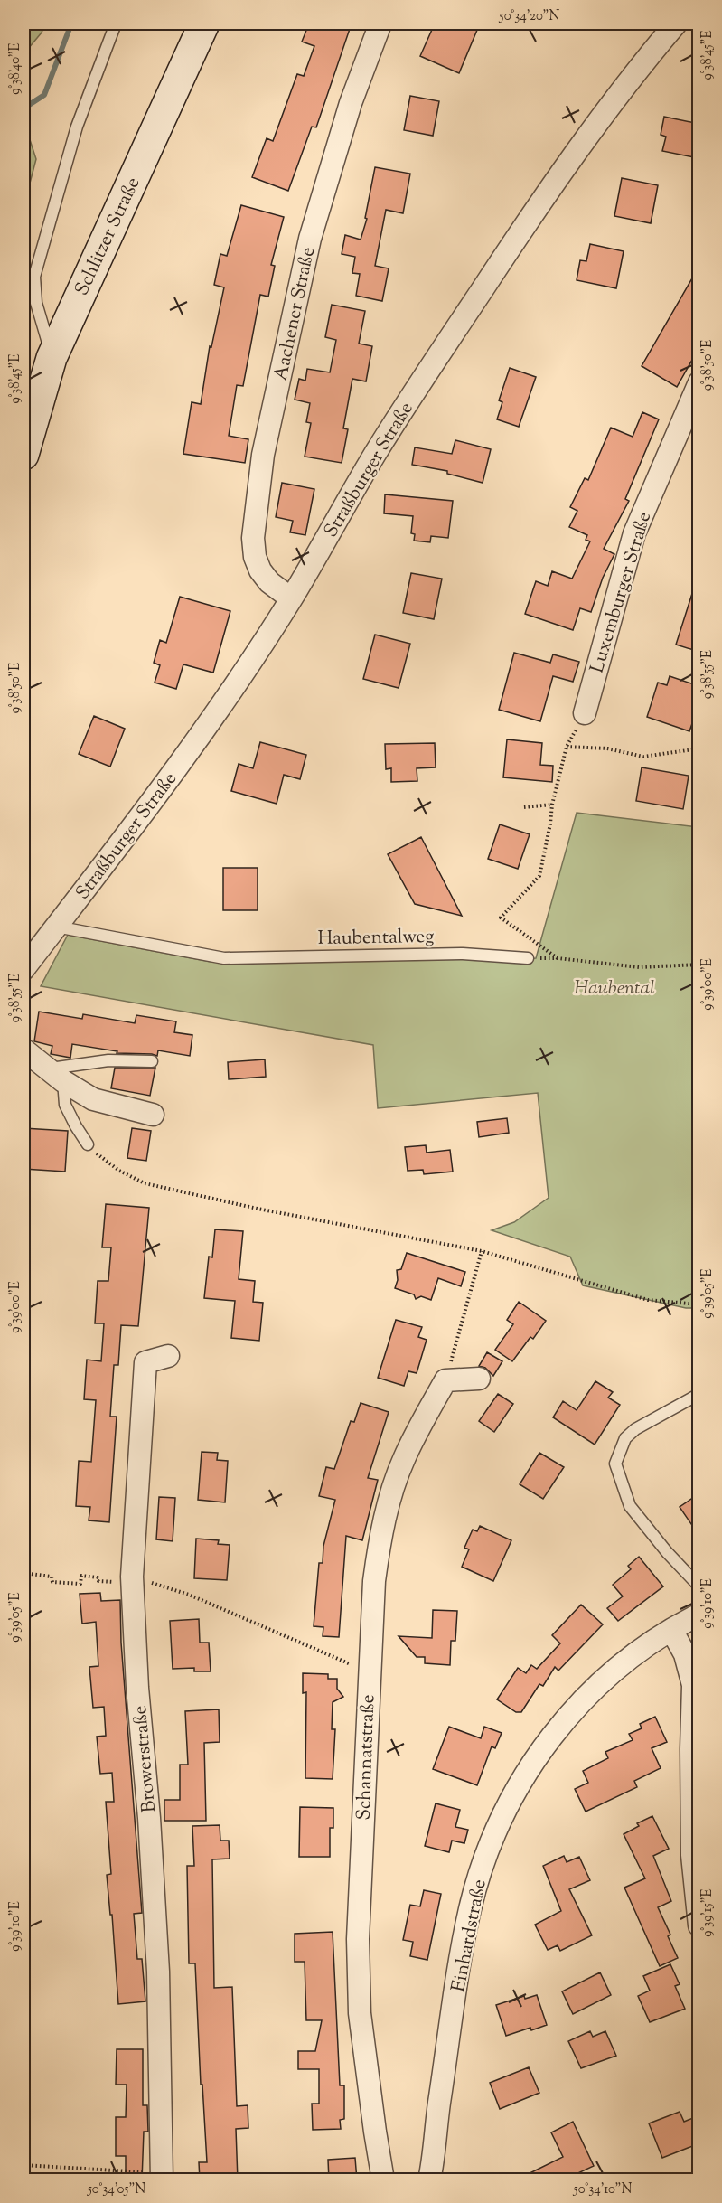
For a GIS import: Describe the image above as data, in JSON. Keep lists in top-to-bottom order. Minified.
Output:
{"streets":{"main road":["Schlitzer Straße"],"street":["Aachener Straße","Straßburger Straße","Luxemburger Straße","Schannatstraße","Browerstraße","Einhardstraße"],"lane":["Haubentalweg"]},"crossings":[["Aachener Straße","Straßburger Straße"],["Straßburger Straße","Haubentalweg"]],"parks":["Haubental"],"coordinates":["50°34'20\"N","9°38'45\"E","9°38'40\"E","9°38'50\"E","9°38'55\"E","9°39'00\"E","9°39'05\"E","9°39'10\"E","9°39'15\"E","50°34'05\"N","50°34'10\"N"]}
